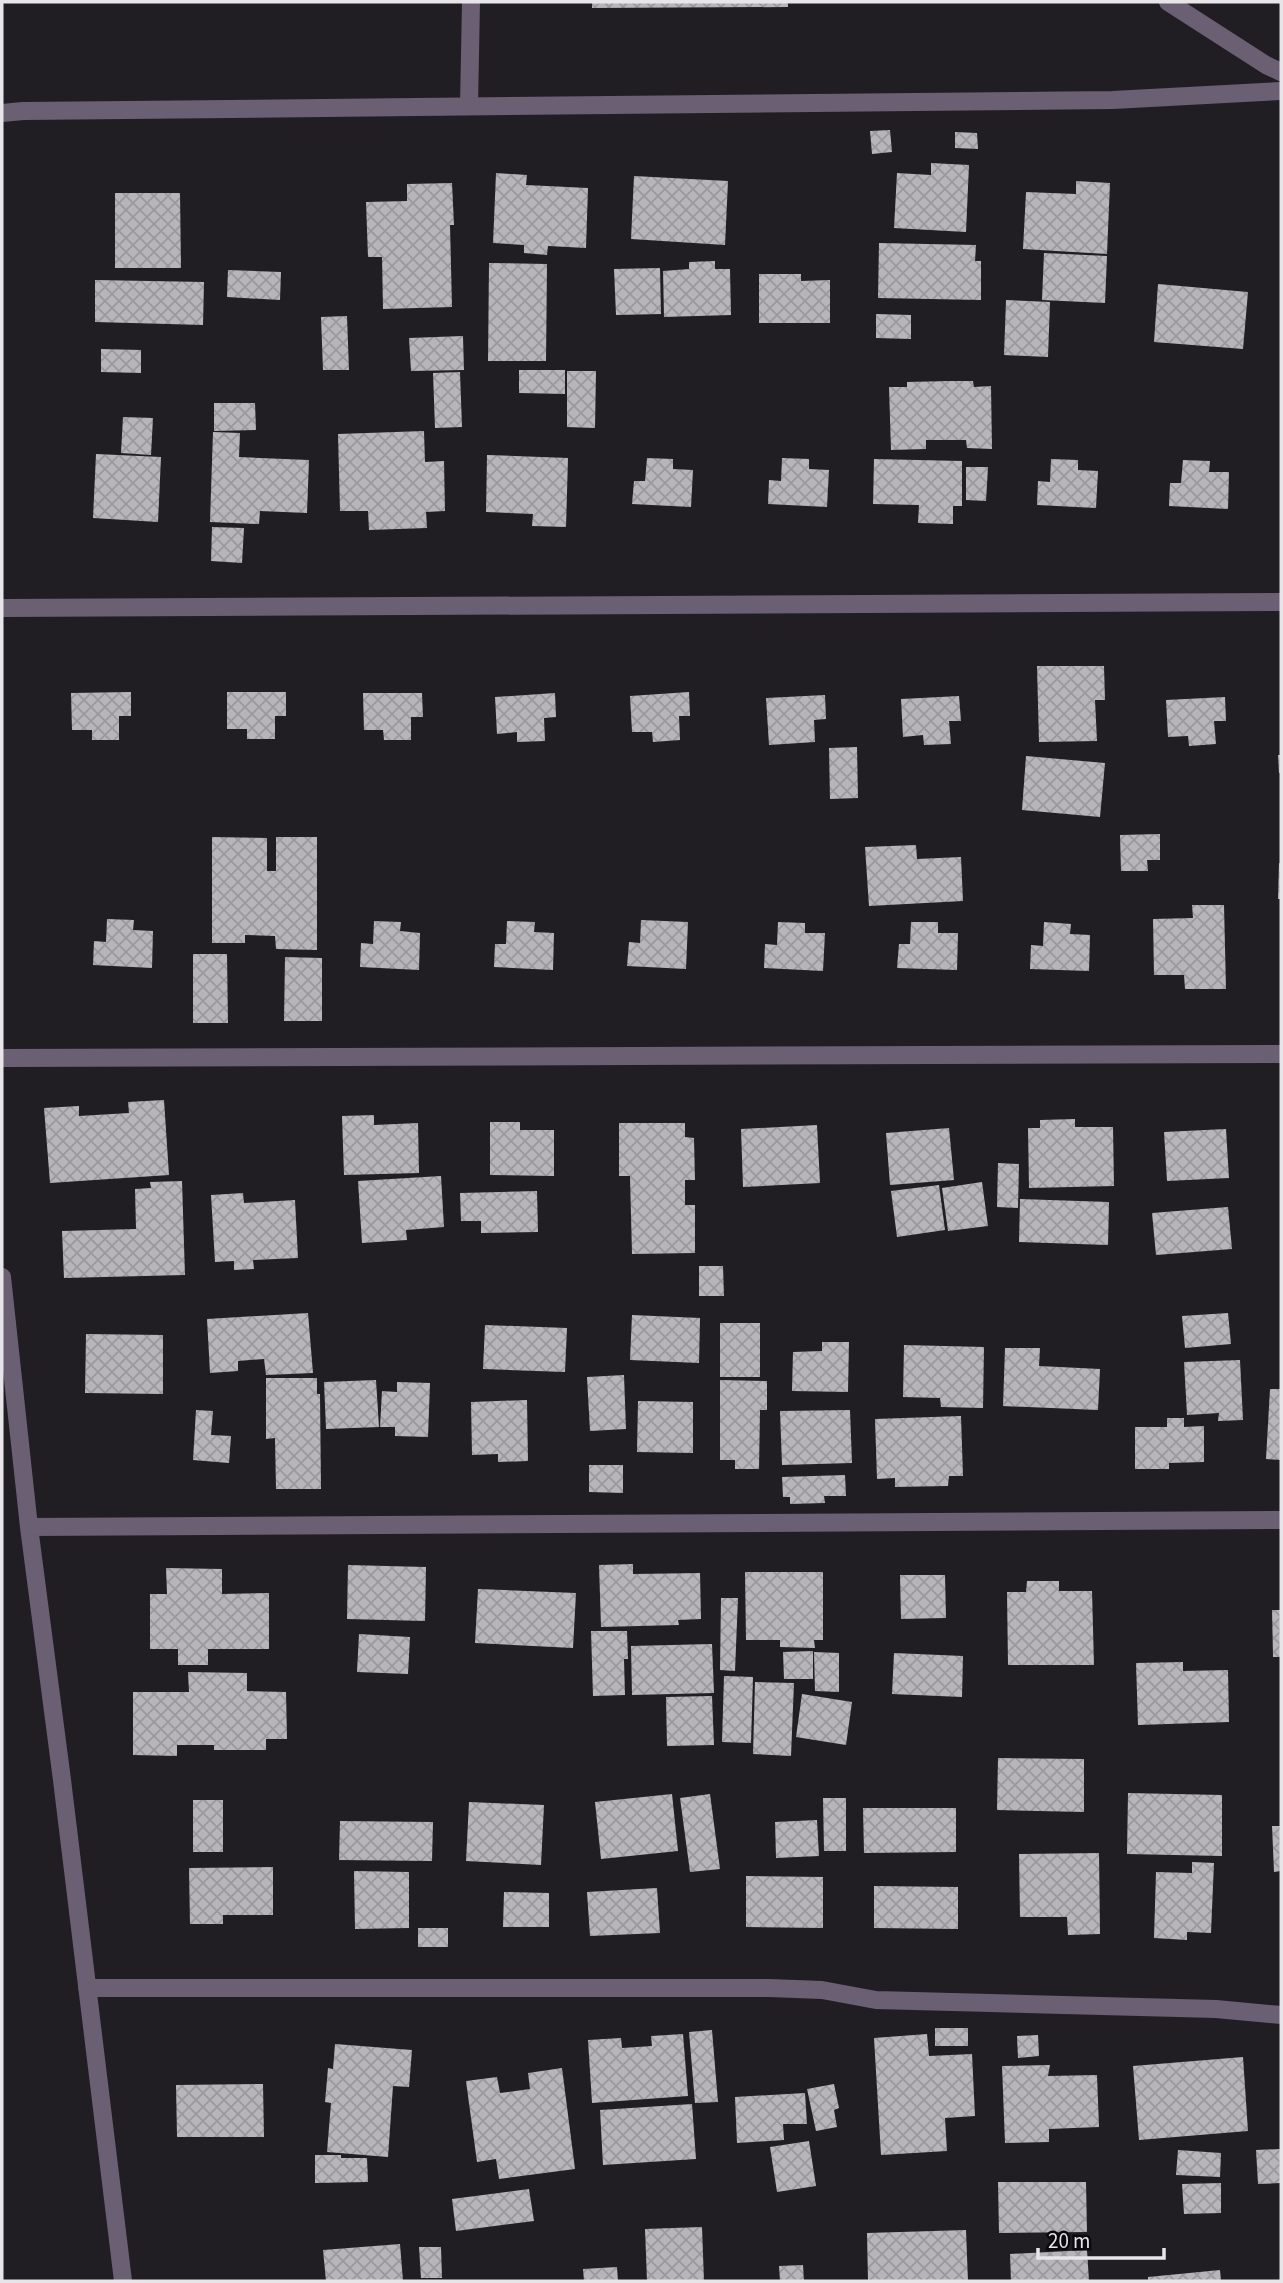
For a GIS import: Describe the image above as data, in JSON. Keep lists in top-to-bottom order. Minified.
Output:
{"scale_bar":"20 m"}
